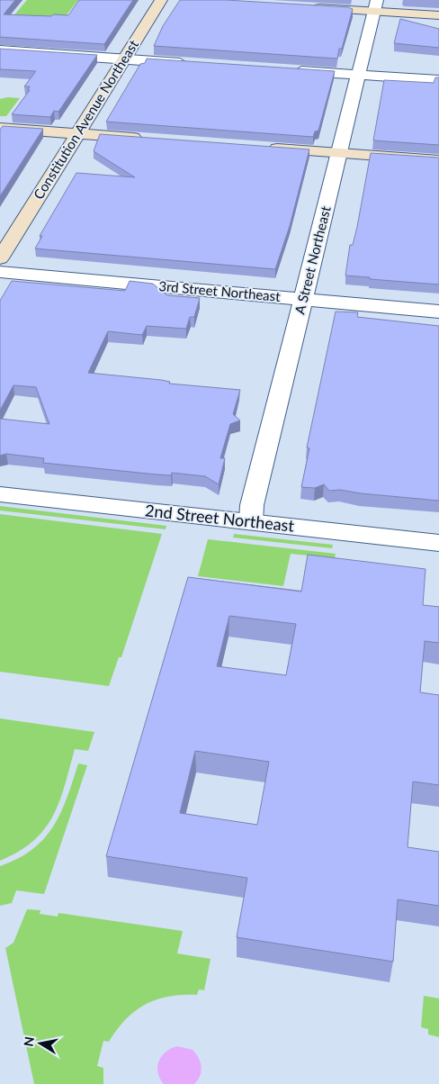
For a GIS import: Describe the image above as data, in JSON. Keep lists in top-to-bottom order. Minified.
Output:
{"streets":{"main road":["Constitution Avenue Northeast"],"street":["A Street Northeast","3rd Street Northeast","2nd Street Northeast"]},"crossings":[["A Street Northeast","3rd Street Northeast"],["A Street Northeast","2nd Street Northeast"]],"north":"left"}
